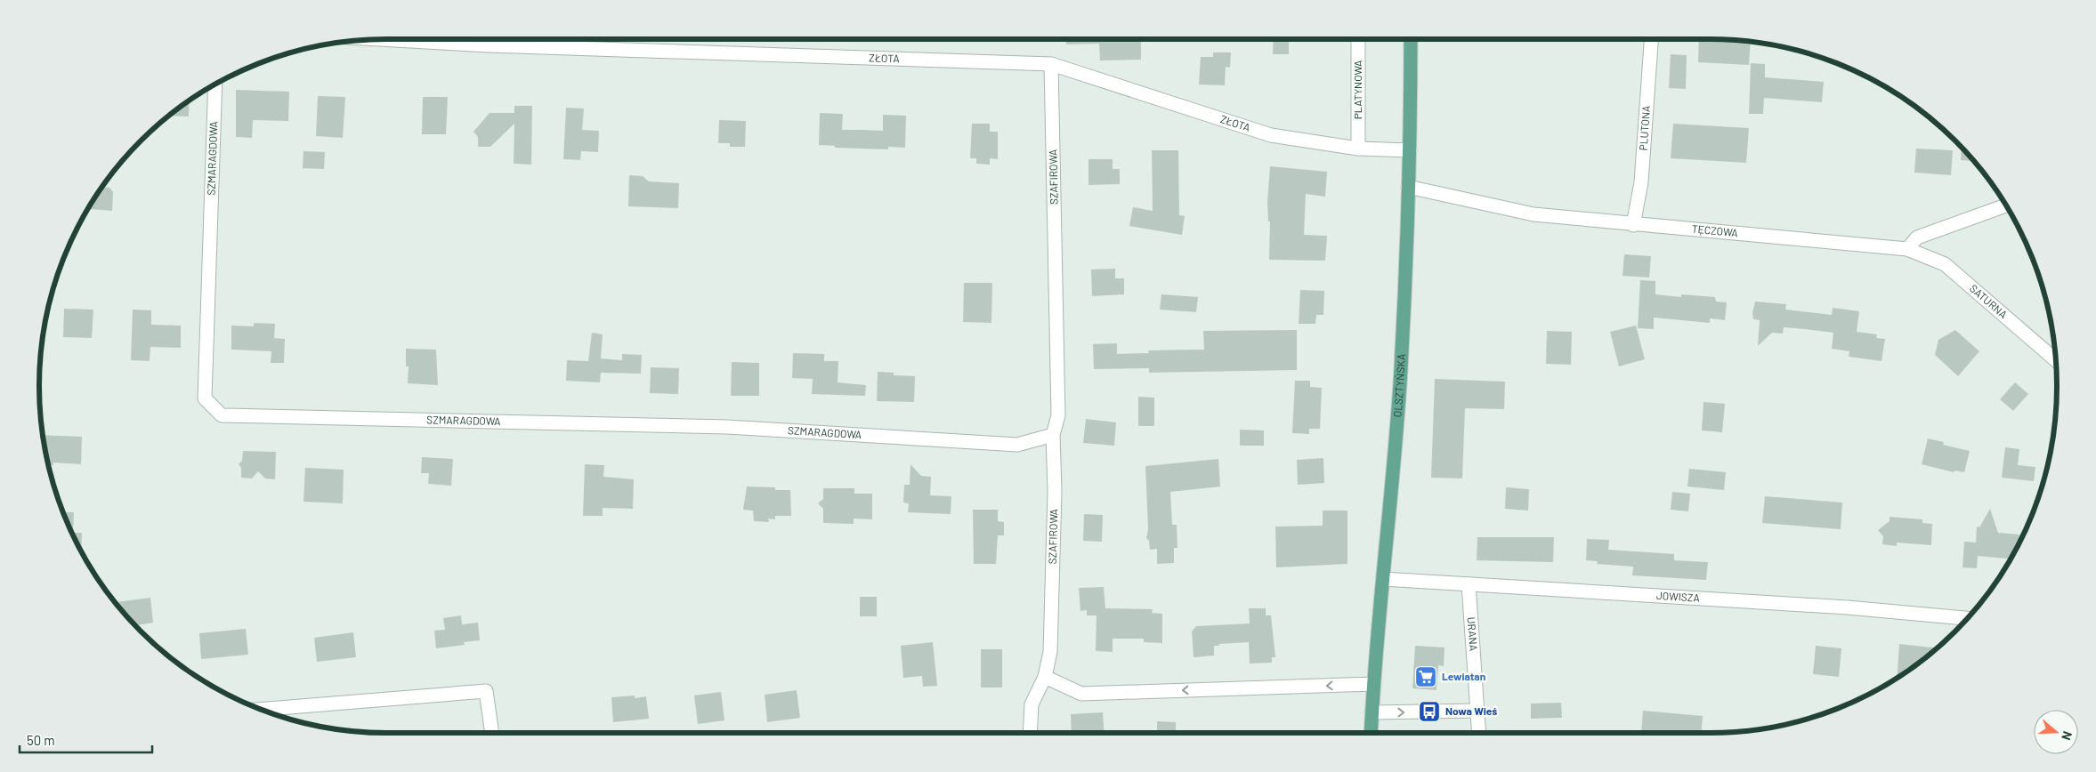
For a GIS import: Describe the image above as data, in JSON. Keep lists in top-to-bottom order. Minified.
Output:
{"streets":{"main road":["OLSZTYŃSKA"],"street":["ZŁOTA","PLATYNOWA","PLUTONA","SZMARAGDOWA","SZAFIROWA","TĘCZOWA","SATURNA","JOWISZA","URANA"]},"crossings":[["ZŁOTA","PLATYNOWA"],["ZŁOTA","SZAFIROWA"],["ZŁOTA","OLSZTYŃSKA"],["PLUTONA","TĘCZOWA"],["SZMARAGDOWA","SZAFIROWA"],["TĘCZOWA","SATURNA"],["TĘCZOWA","OLSZTYŃSKA"],["OLSZTYŃSKA","JOWISZA"],["JOWISZA","URANA"]],"places":{"supermarket":["Lewiatan"],"bus stop":["Nowa Wieś"]},"scale_bar":"50 m","north":"right"}
